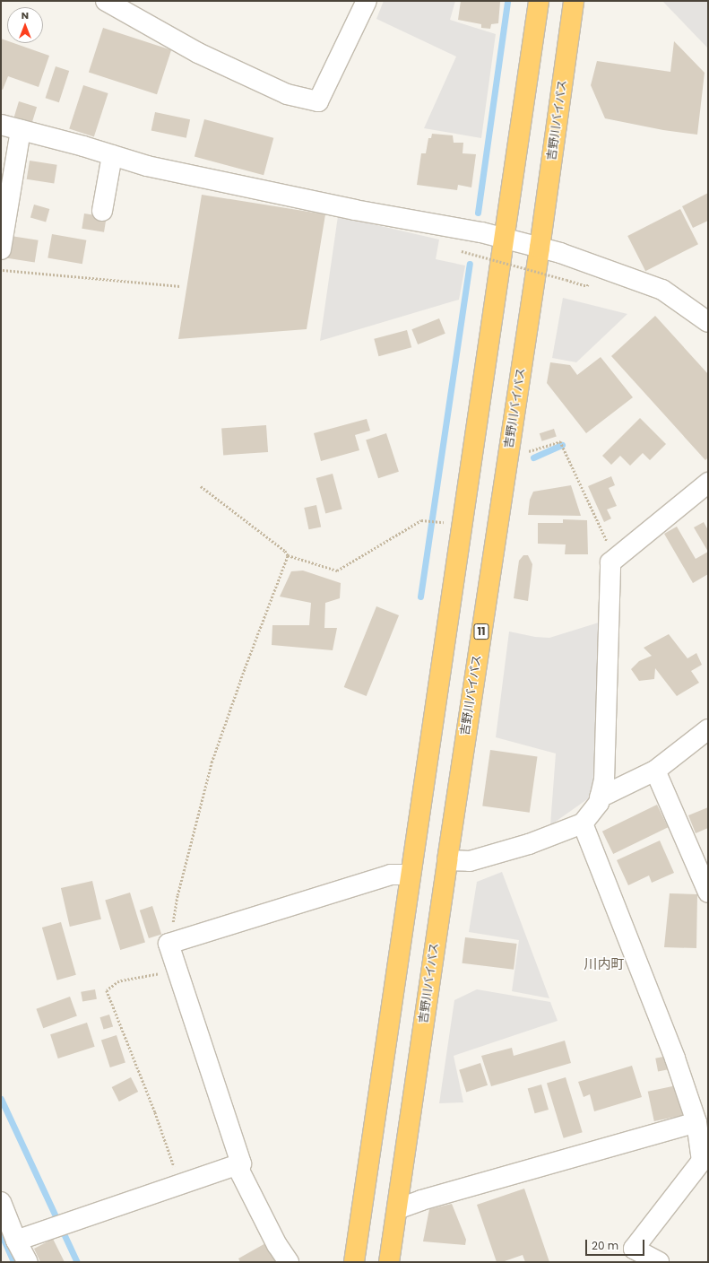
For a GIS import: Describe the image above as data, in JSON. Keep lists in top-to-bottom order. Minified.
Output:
{"streets":{"highway":["吉野川バイパス","11"]},"districts":["川内町"],"scale_bar":"20 m","north":"top"}
